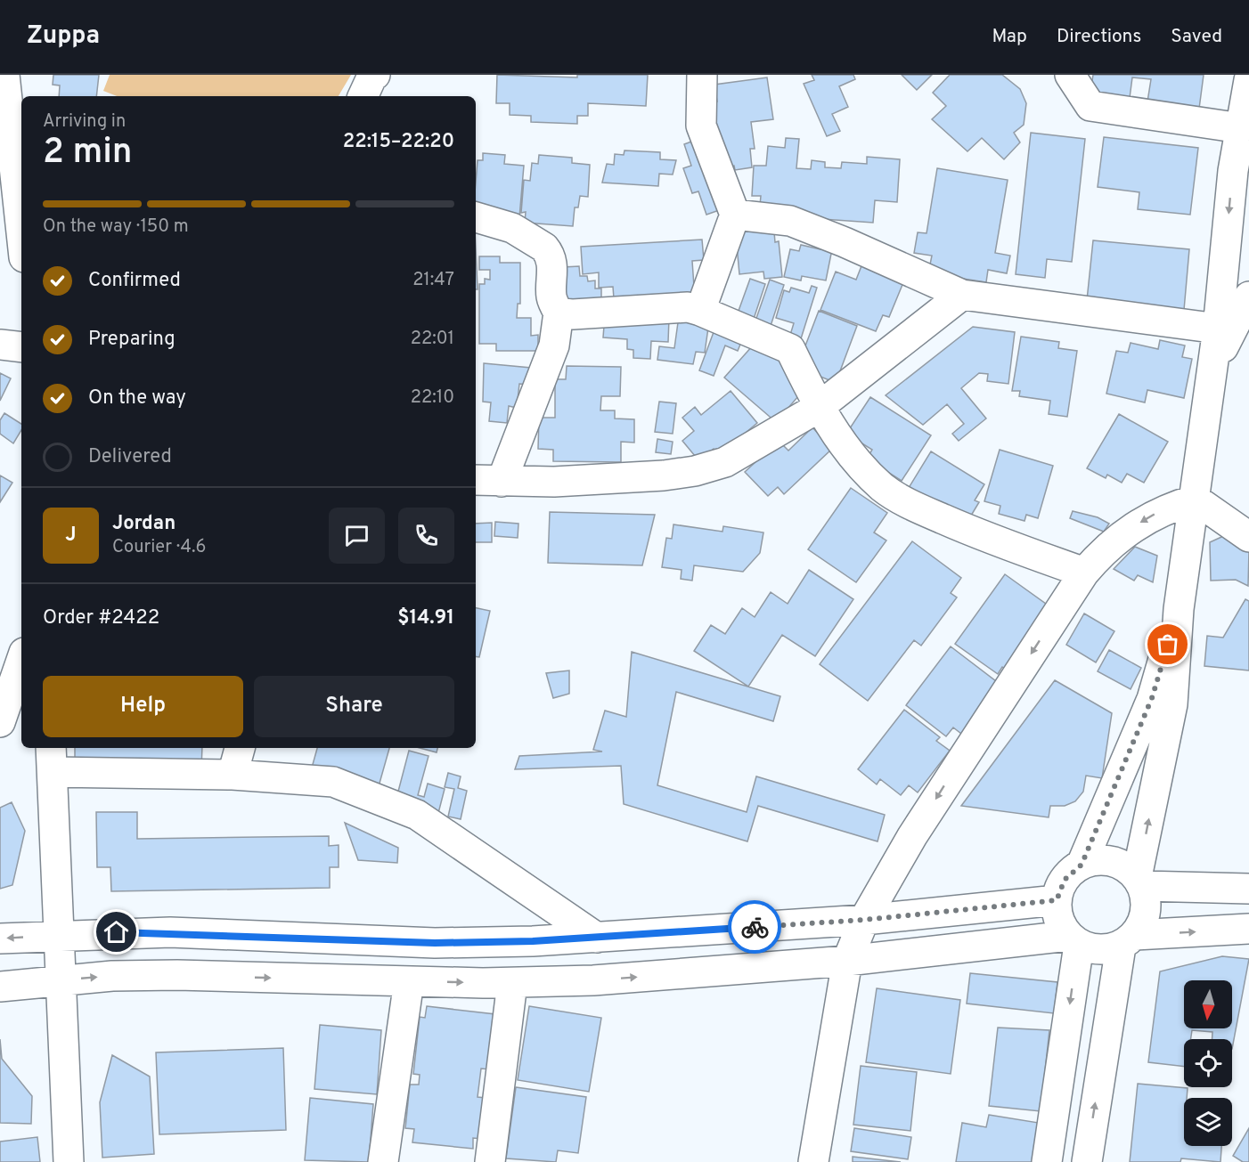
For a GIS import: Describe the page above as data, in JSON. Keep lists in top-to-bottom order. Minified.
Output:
{"north":"bottom","page":{"header":"Zuppa","nav":["Map","Directions","Saved"],"heading":["2 min","Arriving in","22:15–22:20"],"panel":["Jordan","Courier · 4.6","Order #2422","$14.91"],"bar":"On the way · 150 m","list":[["Confirmed","21:47"],["Preparing","22:01"],["On the way","22:10"],"Delivered"],"round":"J","buttons":["Help","Share"]}}
